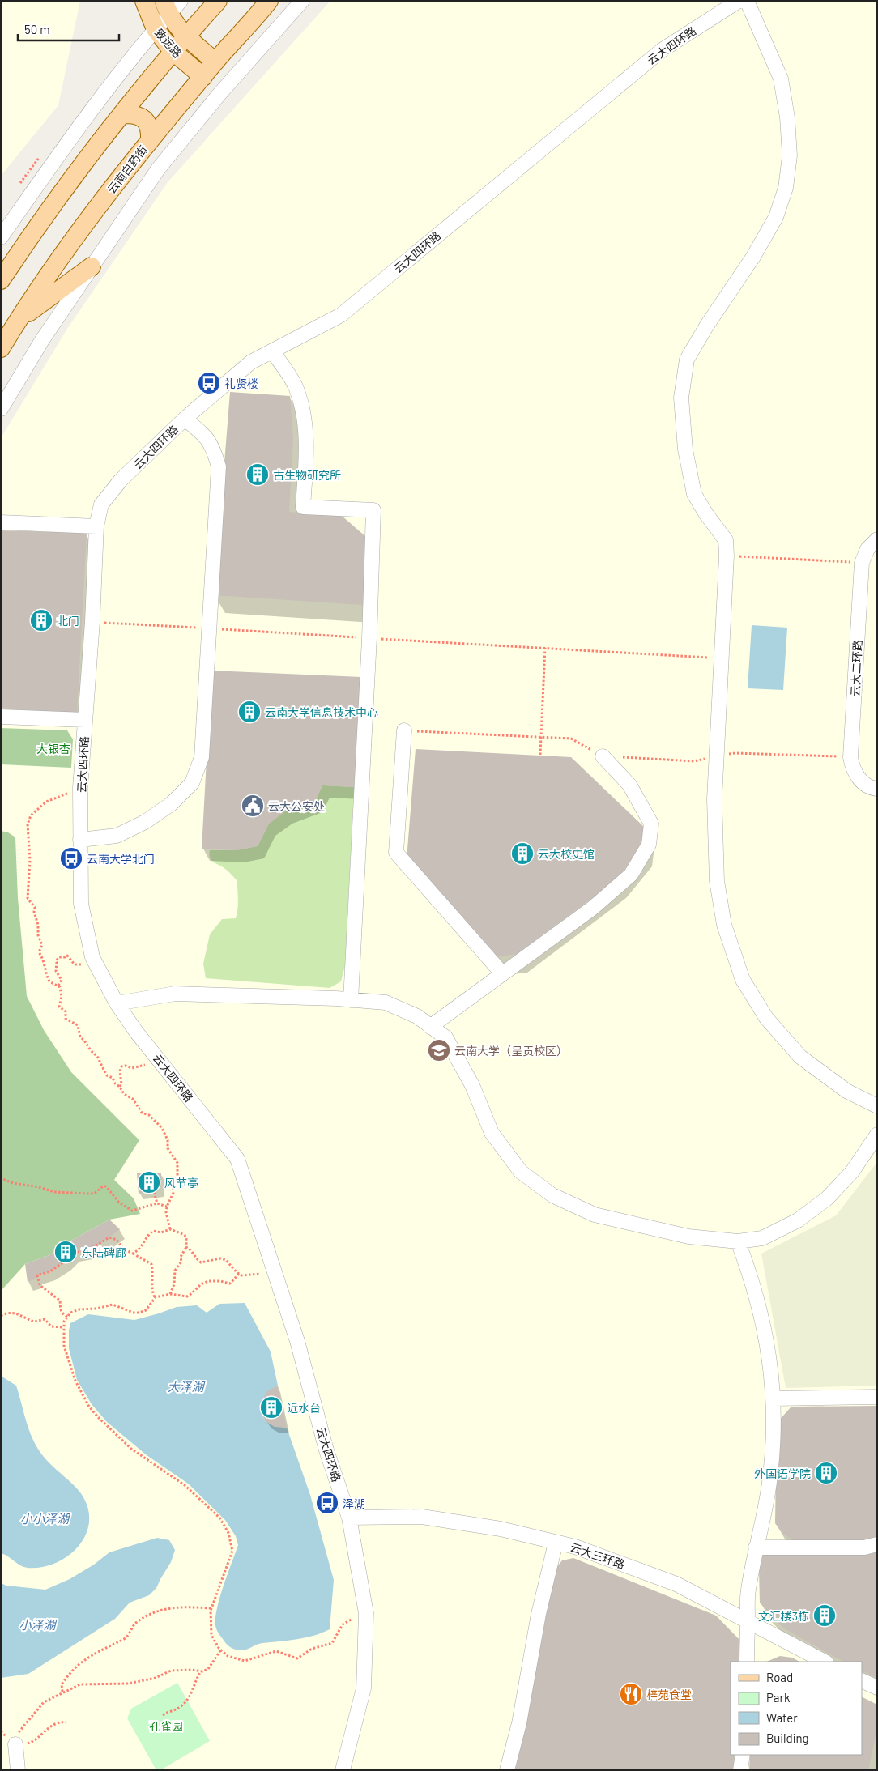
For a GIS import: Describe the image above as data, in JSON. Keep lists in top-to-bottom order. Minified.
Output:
{"streets":{"main road":["致远路","云南白药街"],"street":["云大四环路","云大二环路","云大三环路"]},"crossings":[["致远路","云南白药街"],["云大四环路","云大三环路"]],"water":["大泽湖","小小泽湖","小泽湖"],"parks":["大银杏","孔雀园"],"places":{"bus stop":["礼贤楼","云南大学北门","泽湖"],"building":["古生物研究所","北门","云南大学信息技术中心","云大校史馆","风节亭","东陆碑廊","近水台","外国语学院","文汇楼3栋"],"public building":["云大公安处"],"school or university":["云南大学（呈贡校区）"],"restaurant":["梓苑食堂"]},"legend":["Road","Park","Water","Building"],"scale_bar":"50 m"}
